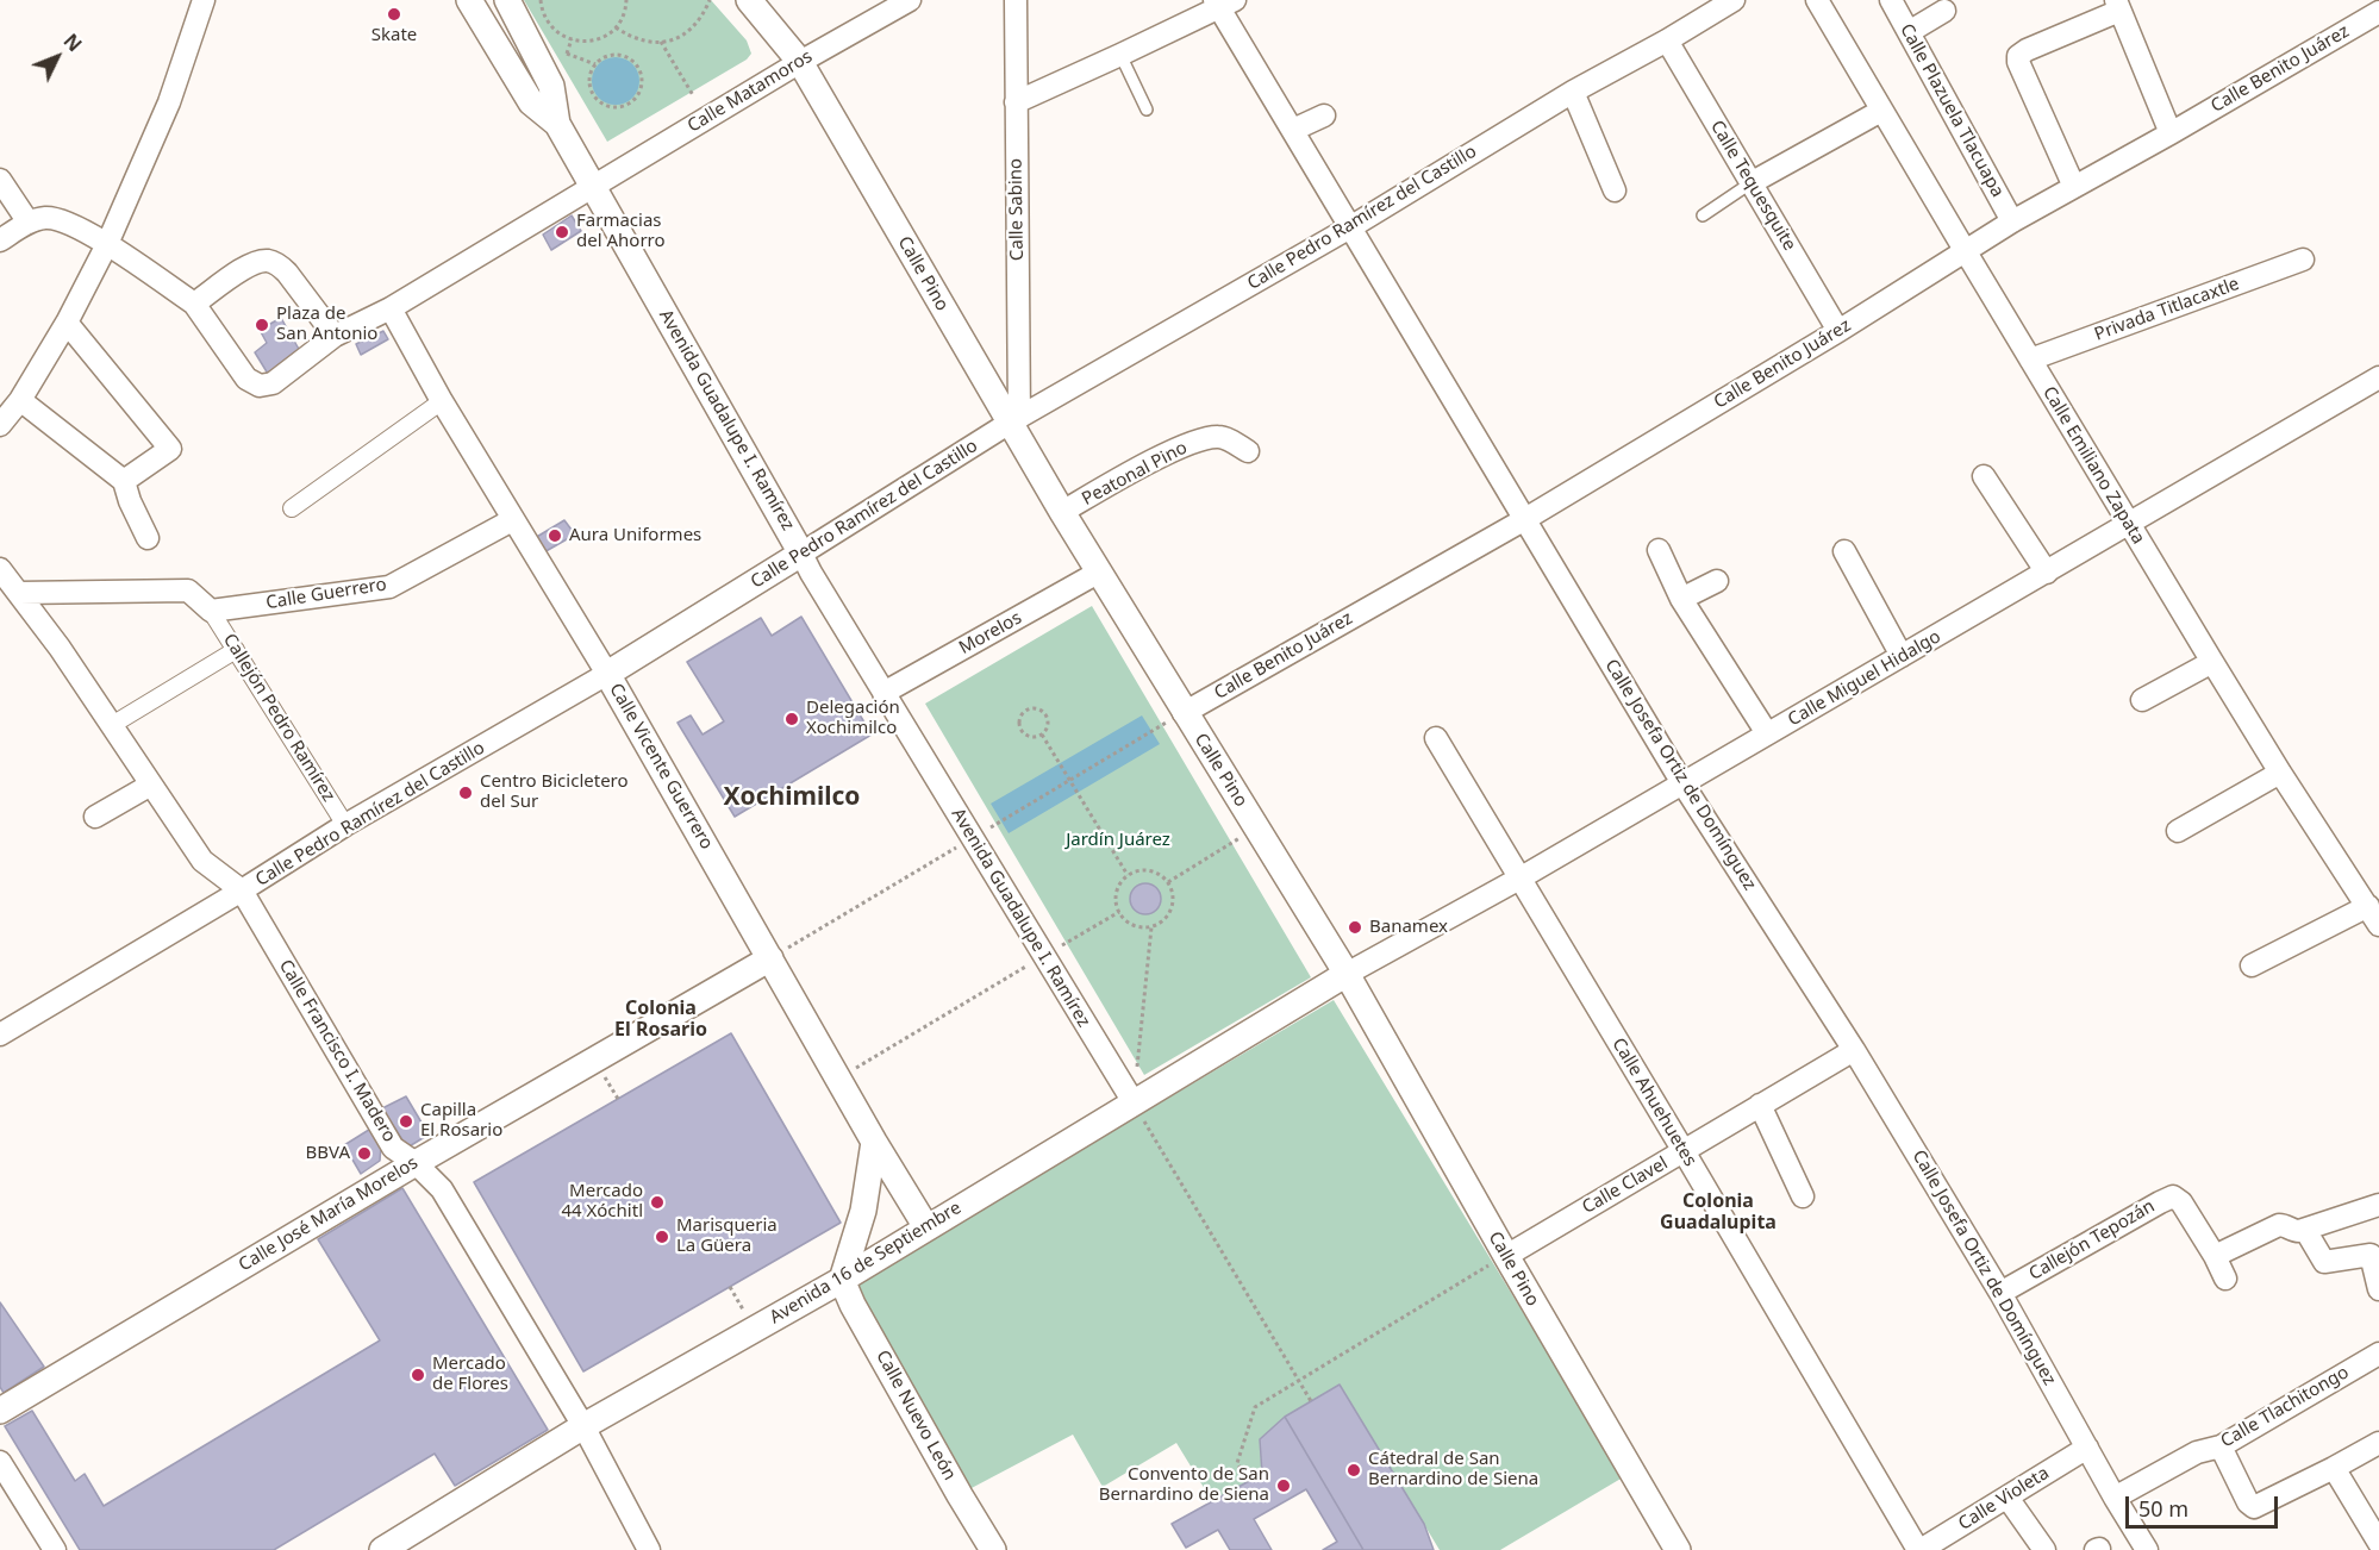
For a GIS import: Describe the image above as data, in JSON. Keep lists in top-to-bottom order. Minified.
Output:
{"streets":{"street":["Calle Benito Juárez","Calle Matamoros","Calle Plazuela Tlacuapa","Calle Tequesquite","Calle Sabino","Calle Pedro Ramírez del Castillo","Calle Pino","Privada Titlacaxtle","Avenida Guadalupe I. Ramírez","Calle Emiliano Zapata","Peatonal Pino","Calle Guerrero","Morelos","Calle Miguel Hidalgo","Callejón Pedro Ramírez","Calle Vicente Guerrero","Calle Josefa Ortiz de Domínguez","Calle Francisco I. Madero","Calle Ahuehuetes","Calle Clavel","Calle José María Morelos","Callejón Tepozán","Avenida 16 de Septiembre","Calle Tlachitongo","Calle Nuevo León","Calle Violeta"]},"crossings":[["Calle Benito Juárez","Calle Plazuela Tlacuapa"],["Calle Benito Juárez","Calle Tequesquite"],["Calle Benito Juárez","Calle Pino"],["Calle Benito Juárez","Calle Emiliano Zapata"],["Calle Benito Juárez","Calle Josefa Ortiz de Domínguez"],["Calle Matamoros","Calle Pino"],["Calle Matamoros","Avenida Guadalupe I. Ramírez"],["Calle Matamoros","Calle Vicente Guerrero"],["Calle Tequesquite","Calle Pedro Ramírez del Castillo"],["Calle Sabino","Calle Pedro Ramírez del Castillo"],["Calle Sabino","Calle Pino"],["Calle Pedro Ramírez del Castillo","Calle Pino"],["Calle Pedro Ramírez del Castillo","Avenida Guadalupe I. Ramírez"],["Calle Pedro Ramírez del Castillo","Callejón Pedro Ramírez"],["Calle Pedro Ramírez del Castillo","Calle Vicente Guerrero"],["Calle Pedro Ramírez del Castillo","Calle Josefa Ortiz de Domínguez"],["Calle Pedro Ramírez del Castillo","Calle Francisco I. Madero"],["Calle Pino","Peatonal Pino"],["Calle Pino","Morelos"],["Calle Pino","Calle Miguel Hidalgo"],["Calle Pino","Calle Clavel"],["Calle Pino","Avenida 16 de Septiembre"],["Privada Titlacaxtle","Calle Emiliano Zapata"],["Avenida Guadalupe I. Ramírez","Morelos"],["Avenida Guadalupe I. Ramírez","Avenida 16 de Septiembre"],["Calle Emiliano Zapata","Calle Miguel Hidalgo"],["Calle Guerrero","Callejón Pedro Ramírez"],["Calle Guerrero","Calle Vicente Guerrero"],["Calle Miguel Hidalgo","Calle Josefa Ortiz de Domínguez"],["Calle Miguel Hidalgo","Calle Ahuehuetes"],["Calle Miguel Hidalgo","Avenida 16 de Septiembre"],["Calle Vicente Guerrero","Calle José María Morelos"],["Calle Vicente Guerrero","Avenida 16 de Septiembre"],["Calle Josefa Ortiz de Domínguez","Calle Clavel"],["Calle Josefa Ortiz de Domínguez","Callejón Tepozán"],["Calle Josefa Ortiz de Domínguez","Calle Tlachitongo"],["Calle Josefa Ortiz de Domínguez","Calle Violeta"],["Calle Francisco I. Madero","Calle José María Morelos"],["Calle Francisco I. Madero","Avenida 16 de Septiembre"],["Calle Ahuehuetes","Calle Clavel"],["Calle Ahuehuetes","Calle Violeta"],["Avenida 16 de Septiembre","Calle Nuevo León"]],"districts":["Xochimilco","Colonia El Rosario","Colonia Guadalupita"],"parks":["Jardín Juárez"],"places":["Skate","Farmacias del Ahorro","Plaza de San Antonio","Aura Uniformes","Delegación Xochimilco","Centro Bicicletero del Sur","Banamex","Capilla El Rosario","BBVA","Mercado 44 Xóchitl","Marisqueria La Güera","Mercado de Flores","Cátedral de San Bernardino de Siena","Convento de San Bernardino de Siena"],"scale_bar":"50 m","north":"top right"}
